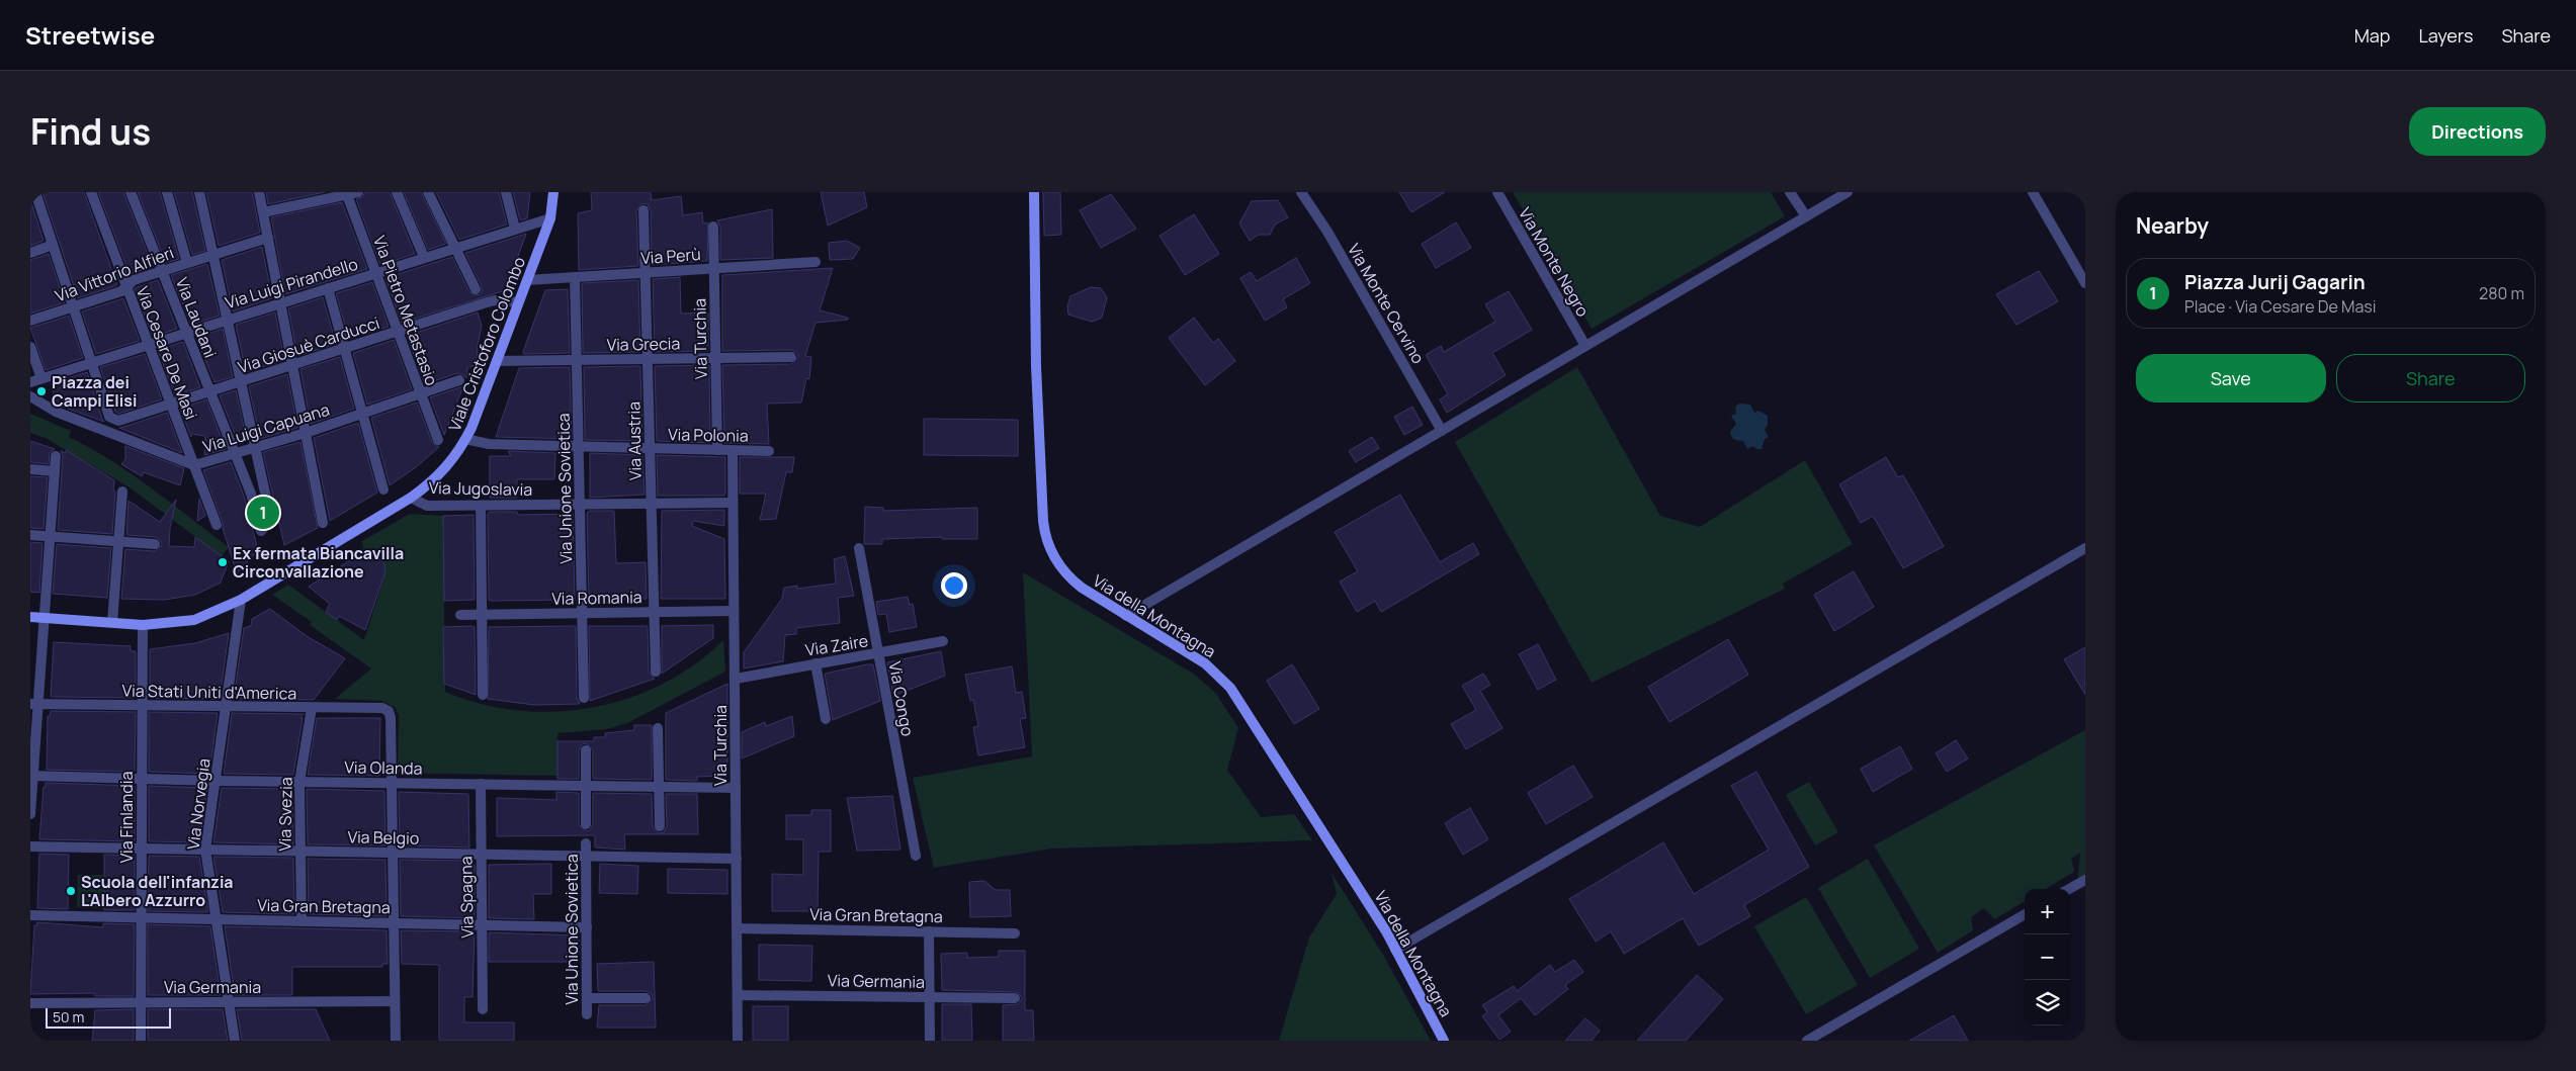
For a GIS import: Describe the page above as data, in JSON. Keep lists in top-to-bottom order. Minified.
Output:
{"streets":{"street":["Via Perù","Via Monte Negro","Via Vittorio Alfieri","Via Luigi Pirandello","Via Monte Cervino","Via Pietro Metastasio","Via Laudani","Via Turchia","Viale Cristoforo Colombo","Via Grecia","Via Giosuè Carducci","Via Cesare De Masi","Via Luigi Capuana","Via Polonia","Via Austria","Via Jugoslavia","Via Unione Sovietica","Via Romania","Via della Montagna","Via Zaire","Via Stati Uniti d'America","Via Congo","Via Olanda","Via Norvegia","Via Svezia","Via Finlandia","Via Belgio","Via Spagna","Via Gran Bretagna","Via Germania"]},"crossings":[["Via Perù","Via Turchia"],["Via Perù","Viale Cristoforo Colombo"],["Via Perù","Via Austria"],["Via Perù","Via Unione Sovietica"],["Via Vittorio Alfieri","Via Laudani"],["Via Vittorio Alfieri","Via Cesare De Masi"],["Via Luigi Pirandello","Via Pietro Metastasio"],["Via Luigi Pirandello","Via Laudani"],["Via Luigi Pirandello","Viale Cristoforo Colombo"],["Via Luigi Pirandello","Via Giosuè Carducci"],["Via Luigi Pirandello","Via Cesare De Masi"],["Via Pietro Metastasio","Via Giosuè Carducci"],["Via Pietro Metastasio","Via Luigi Capuana"],["Via Laudani","Via Giosuè Carducci"],["Via Laudani","Via Luigi Capuana"],["Via Turchia","Via Grecia"],["Via Turchia","Via Polonia"],["Via Turchia","Via Jugoslavia"],["Via Turchia","Via Romania"],["Via Turchia","Via Zaire"],["Via Turchia","Via Olanda"],["Via Turchia","Via Belgio"],["Via Turchia","Via Gran Bretagna"],["Via Turchia","Via Germania"],["Viale Cristoforo Colombo","Via Grecia"],["Viale Cristoforo Colombo","Via Giosuè Carducci"],["Viale Cristoforo Colombo","Via Polonia"],["Viale Cristoforo Colombo","Via Jugoslavia"],["Viale Cristoforo Colombo","Via Norvegia"],["Viale Cristoforo Colombo","Via Finlandia"],["Via Grecia","Via Austria"],["Via Grecia","Via Unione Sovietica"],["Via Giosuè Carducci","Via Cesare De Masi"],["Via Cesare De Masi","Via Luigi Capuana"],["Via Polonia","Via Austria"],["Via Polonia","Via Unione Sovietica"],["Via Austria","Via Jugoslavia"],["Via Austria","Via Romania"],["Via Jugoslavia","Via Unione Sovietica"],["Via Unione Sovietica","Via Romania"],["Via Unione Sovietica","Via Belgio"],["Via Unione Sovietica","Via Gran Bretagna"],["Via Zaire","Via Congo"],["Via Stati Uniti d'America","Via Olanda"],["Via Stati Uniti d'America","Via Norvegia"],["Via Stati Uniti d'America","Via Svezia"],["Via Stati Uniti d'America","Via Finlandia"],["Via Olanda","Via Norvegia"],["Via Olanda","Via Svezia"],["Via Olanda","Via Finlandia"],["Via Olanda","Via Spagna"],["Via Norvegia","Via Belgio"],["Via Norvegia","Via Gran Bretagna"],["Via Norvegia","Via Germania"],["Via Svezia","Via Belgio"],["Via Svezia","Via Gran Bretagna"],["Via Finlandia","Via Belgio"],["Via Finlandia","Via Gran Bretagna"],["Via Finlandia","Via Germania"],["Via Belgio","Via Spagna"],["Via Spagna","Via Gran Bretagna"]],"places":["Piazza dei Campi Elisi","Ex fermata Biancavilla Circonvallazione","Scuola dell'infanzia L'Albero Azzurro"],"scale_bar":"50 m","page":{"header":"Streetwise","nav":["Map","Layers","Share"],"title":"Find us","buttons":["Directions",["Save","Share"]],"heading":"Nearby","list":[{"mark":"1","name":"Piazza Jurij Gagarin","note":"Place · Via Cesare De Masi","value":"280 m"}],"pins":"1","map_buttons":["+","−"],"scale":"50 m"}}
